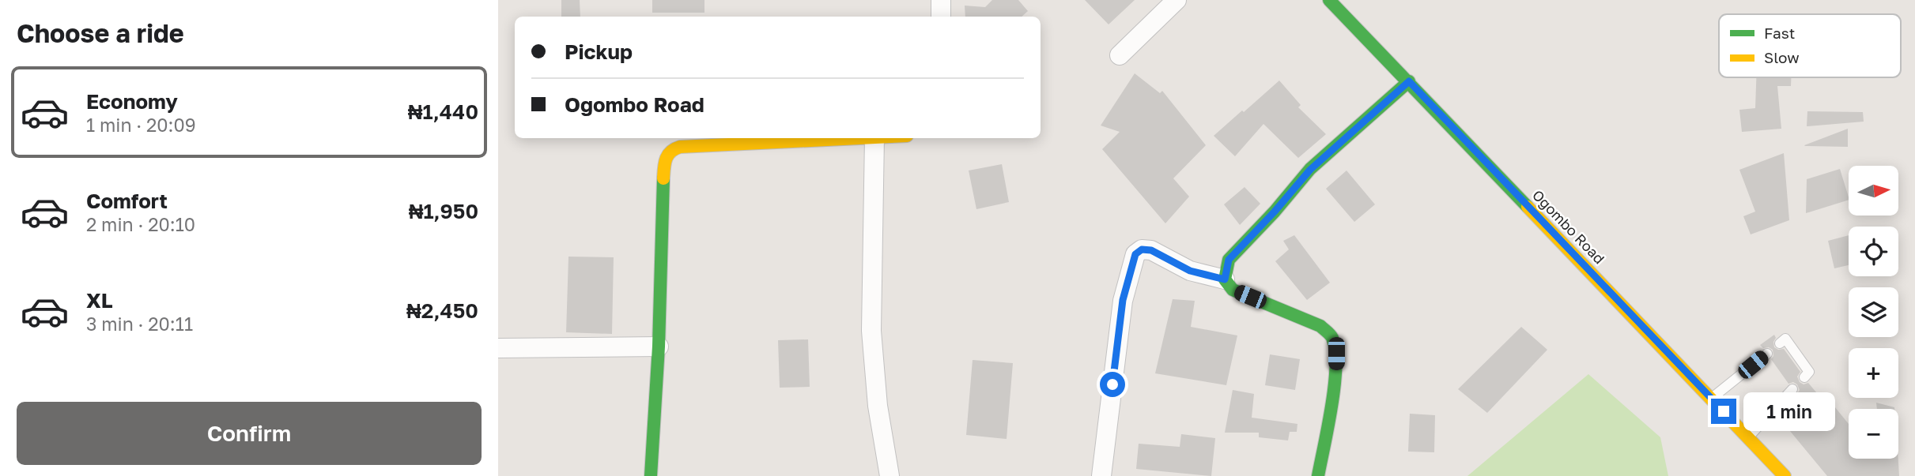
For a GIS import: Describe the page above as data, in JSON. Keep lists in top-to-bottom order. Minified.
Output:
{"streets":{"street":["Ogombo Road"]},"legend":["Fast","Slow"],"north":"right","page":{"heading":"Choose a ride","banner":["Pickup","Ogombo Road"],"list":[{"name":"Economy","note":"1 min · 20:09","value":"₦1,440"},{"name":"Comfort","note":"2 min · 20:10","value":"₦1,950"},{"name":"XL","note":"3 min · 20:11","value":"₦2,450"}],"map_buttons":["+","−"],"buttons":"Confirm","bubble":"1 min"}}
